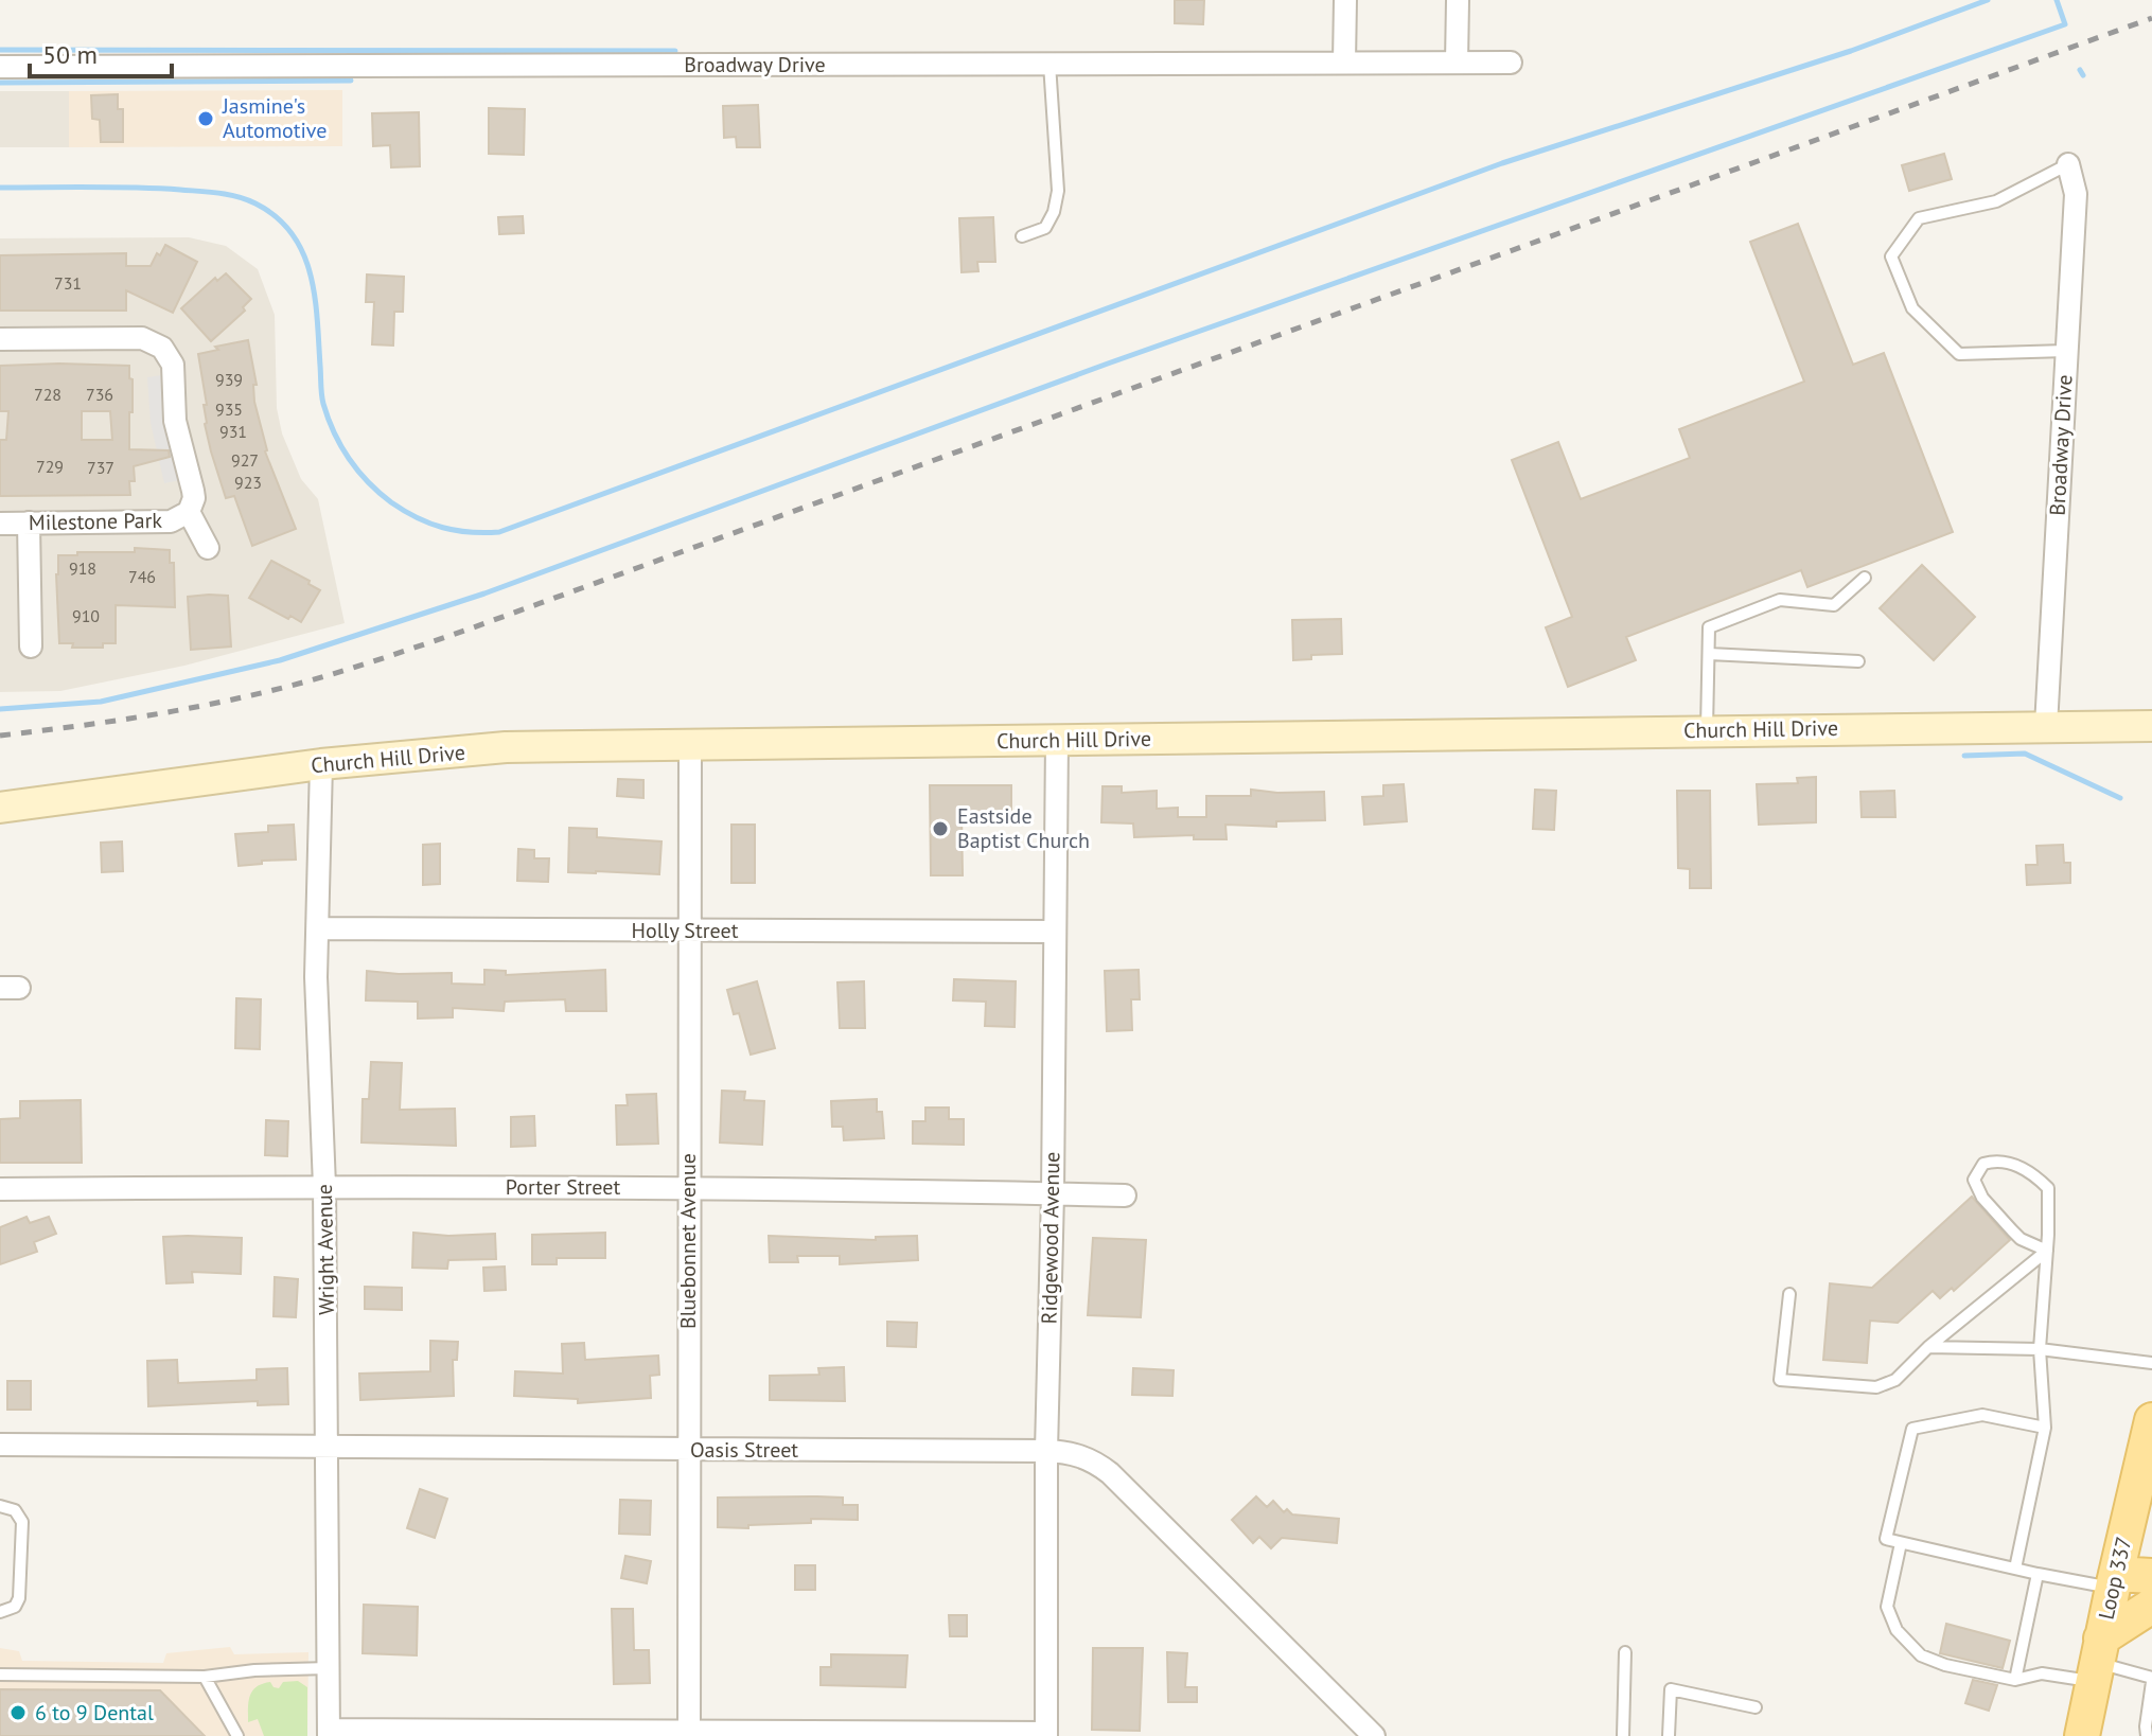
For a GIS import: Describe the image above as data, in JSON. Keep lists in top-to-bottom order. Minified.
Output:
{"streets":{"main road":["Loop 337"],"street":["Broadway Drive","Milestone Park","Church Hill Drive","Holly Street","Porter Street","Ridgewood Avenue","Bluebonnet Avenue","Wright Avenue","Oasis Street"]},"crossings":[["Broadway Drive","Church Hill Drive"],["Church Hill Drive","Ridgewood Avenue"],["Church Hill Drive","Bluebonnet Avenue"],["Church Hill Drive","Wright Avenue"],["Holly Street","Ridgewood Avenue"],["Holly Street","Bluebonnet Avenue"],["Holly Street","Wright Avenue"],["Porter Street","Ridgewood Avenue"],["Porter Street","Bluebonnet Avenue"],["Porter Street","Wright Avenue"],["Ridgewood Avenue","Oasis Street"],["Bluebonnet Avenue","Oasis Street"],["Wright Avenue","Oasis Street"]],"places":["Jasmine's Automotive","Eastside Baptist Church","6 to 9 Dental"],"house_numbers":["731","939","728","736","935","931","927","729","737","923","918","746","910"],"scale_bar":"50 m"}
